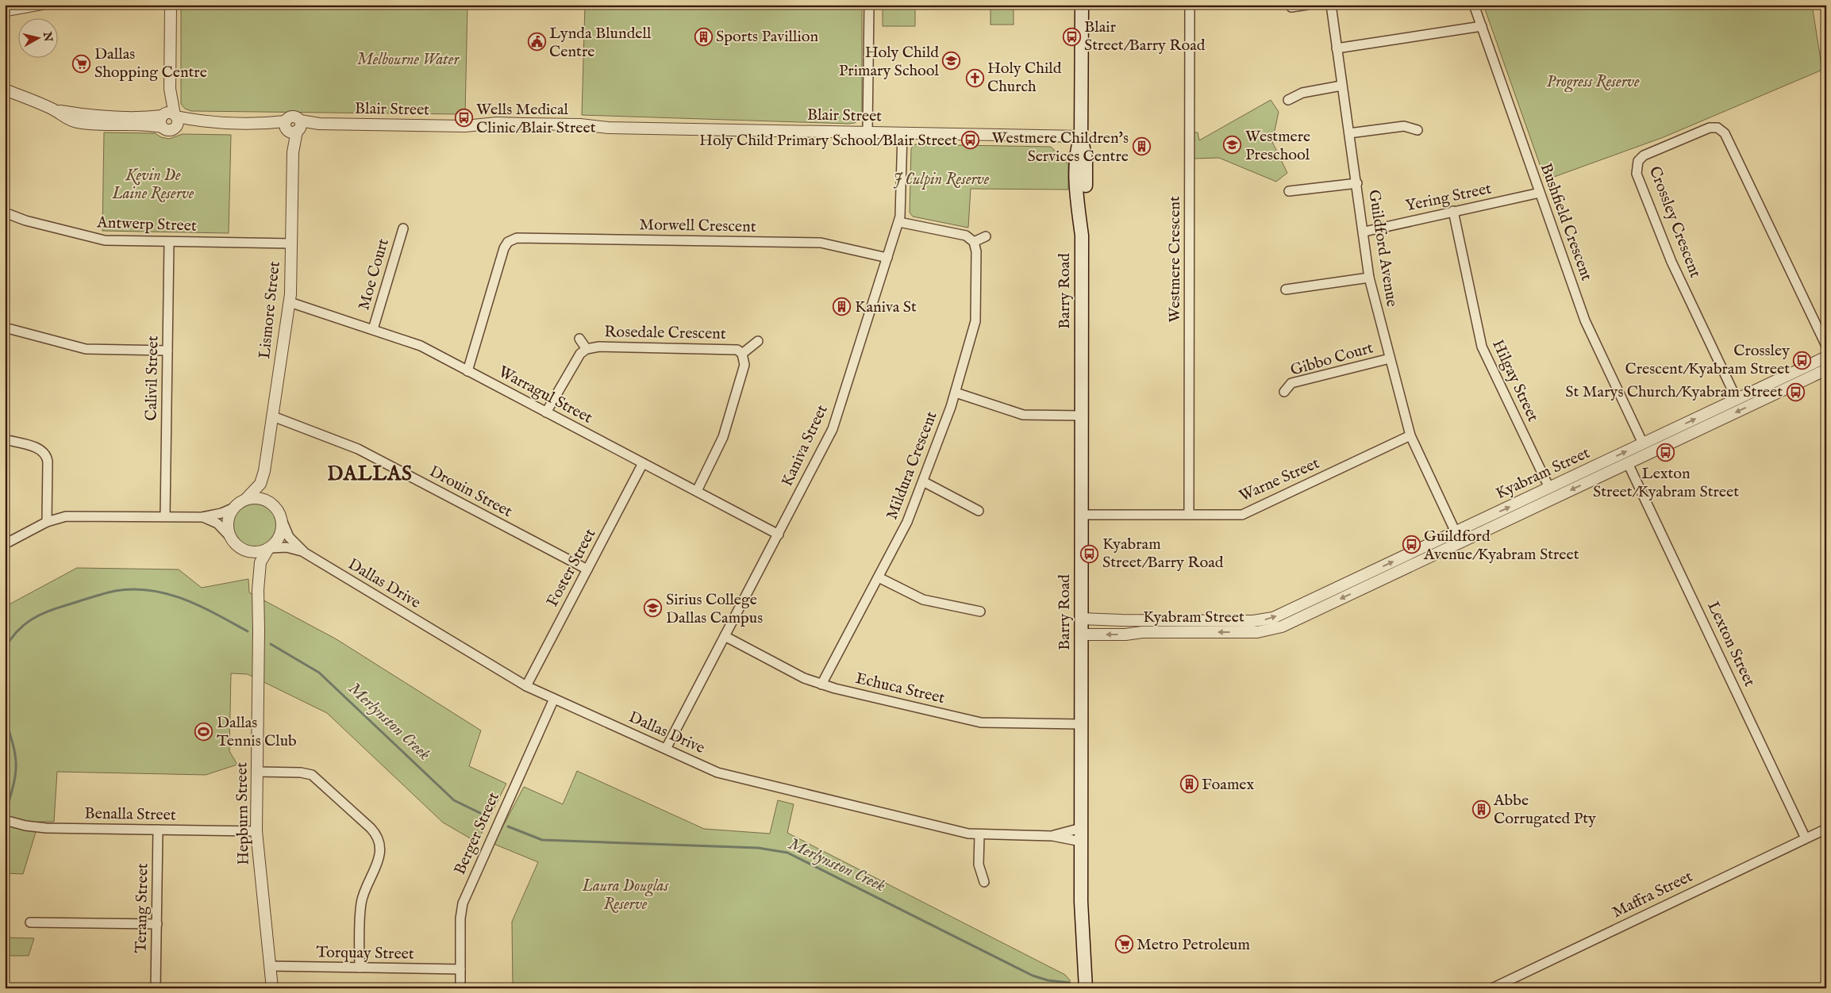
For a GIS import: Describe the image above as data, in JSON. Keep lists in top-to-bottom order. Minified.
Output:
{"streets":{"main road":["Barry Road"],"street":["Blair Street","Yering Street","Bushfield Crescent","Crossley Crescent","Antwerp Street","Morwell Crescent","Guildford Avenue","Westmere Crescent","Moe Court","Lismore Street","Rosedale Crescent","Gibbo Court","Calivil Street","Hilgay Street","Warragul Street","Kaniva Street","Mildura Crescent","Kyabram Street","Warne Street","Drouin Street","Foster Street","Dallas Drive","Lexton Street","Echuca Street","Hepburn Street","Benalla Street","Berger Street","Maffra Street","Terang Street","Torquay Street"]},"crossings":[["Blair Street","Barry Road"],["Blair Street","Lismore Street"],["Blair Street","Kaniva Street"],["Yering Street","Bushfield Crescent"],["Yering Street","Guildford Avenue"],["Yering Street","Hilgay Street"],["Bushfield Crescent","Kyabram Street"],["Crossley Crescent","Kyabram Street"],["Antwerp Street","Lismore Street"],["Antwerp Street","Calivil Street"],["Morwell Crescent","Kaniva Street"],["Guildford Avenue","Gibbo Court"],["Guildford Avenue","Kyabram Street"],["Guildford Avenue","Warne Street"],["Westmere Crescent","Warne Street"],["Moe Court","Warragul Street"],["Barry Road","Kyabram Street"],["Barry Road","Warne Street"],["Barry Road","Dallas Drive"],["Barry Road","Echuca Street"],["Lismore Street","Warragul Street"],["Lismore Street","Drouin Street"],["Lismore Street","Dallas Drive"],["Lismore Street","Hepburn Street"],["Rosedale Crescent","Warragul Street"],["Hilgay Street","Kyabram Street"],["Warragul Street","Kaniva Street"],["Warragul Street","Foster Street"],["Kaniva Street","Dallas Drive"],["Kaniva Street","Echuca Street"],["Mildura Crescent","Echuca Street"],["Kyabram Street","Lexton Street"],["Drouin Street","Foster Street"],["Foster Street","Dallas Drive"],["Dallas Drive","Hepburn Street"],["Dallas Drive","Berger Street"],["Lexton Street","Maffra Street"],["Hepburn Street","Benalla Street"],["Hepburn Street","Torquay Street"],["Benalla Street","Terang Street"],["Berger Street","Torquay Street"]],"districts":["DALLAS"],"water":["Merlynston Creek"],"parks":["Melbourne Water","Progress Reserve","Kevin De Laine Reserve","J Culpin Reserve","Laura Douglas Reserve"],"places":{"building":["Sports Pavillion","Westmere Children's Services Centre","Kaniva St","Foamex","Abbe Corrugated Pty"],"bus stop":["Blair Street/Barry Road","Wells Medical Clinic/Blair Street","Holy Child Primary School/Blair Street","Crossley Crescent/Kyabram Street","St Marys Church/Kyabram Street","Lexton Street/Kyabram Street","Guildford Avenue/Kyabram Street","Kyabram Street/Barry Road"],"public building":["Lynda Blundell Centre"],"school or university":["Holy Child Primary School","Westmere Preschool","Sirius College Dallas Campus"],"supermarket":["Dallas Shopping Centre","Metro Petroleum"],"church":["Holy Child Church"],"sports":["Dallas Tennis Club"]},"north":"right"}
